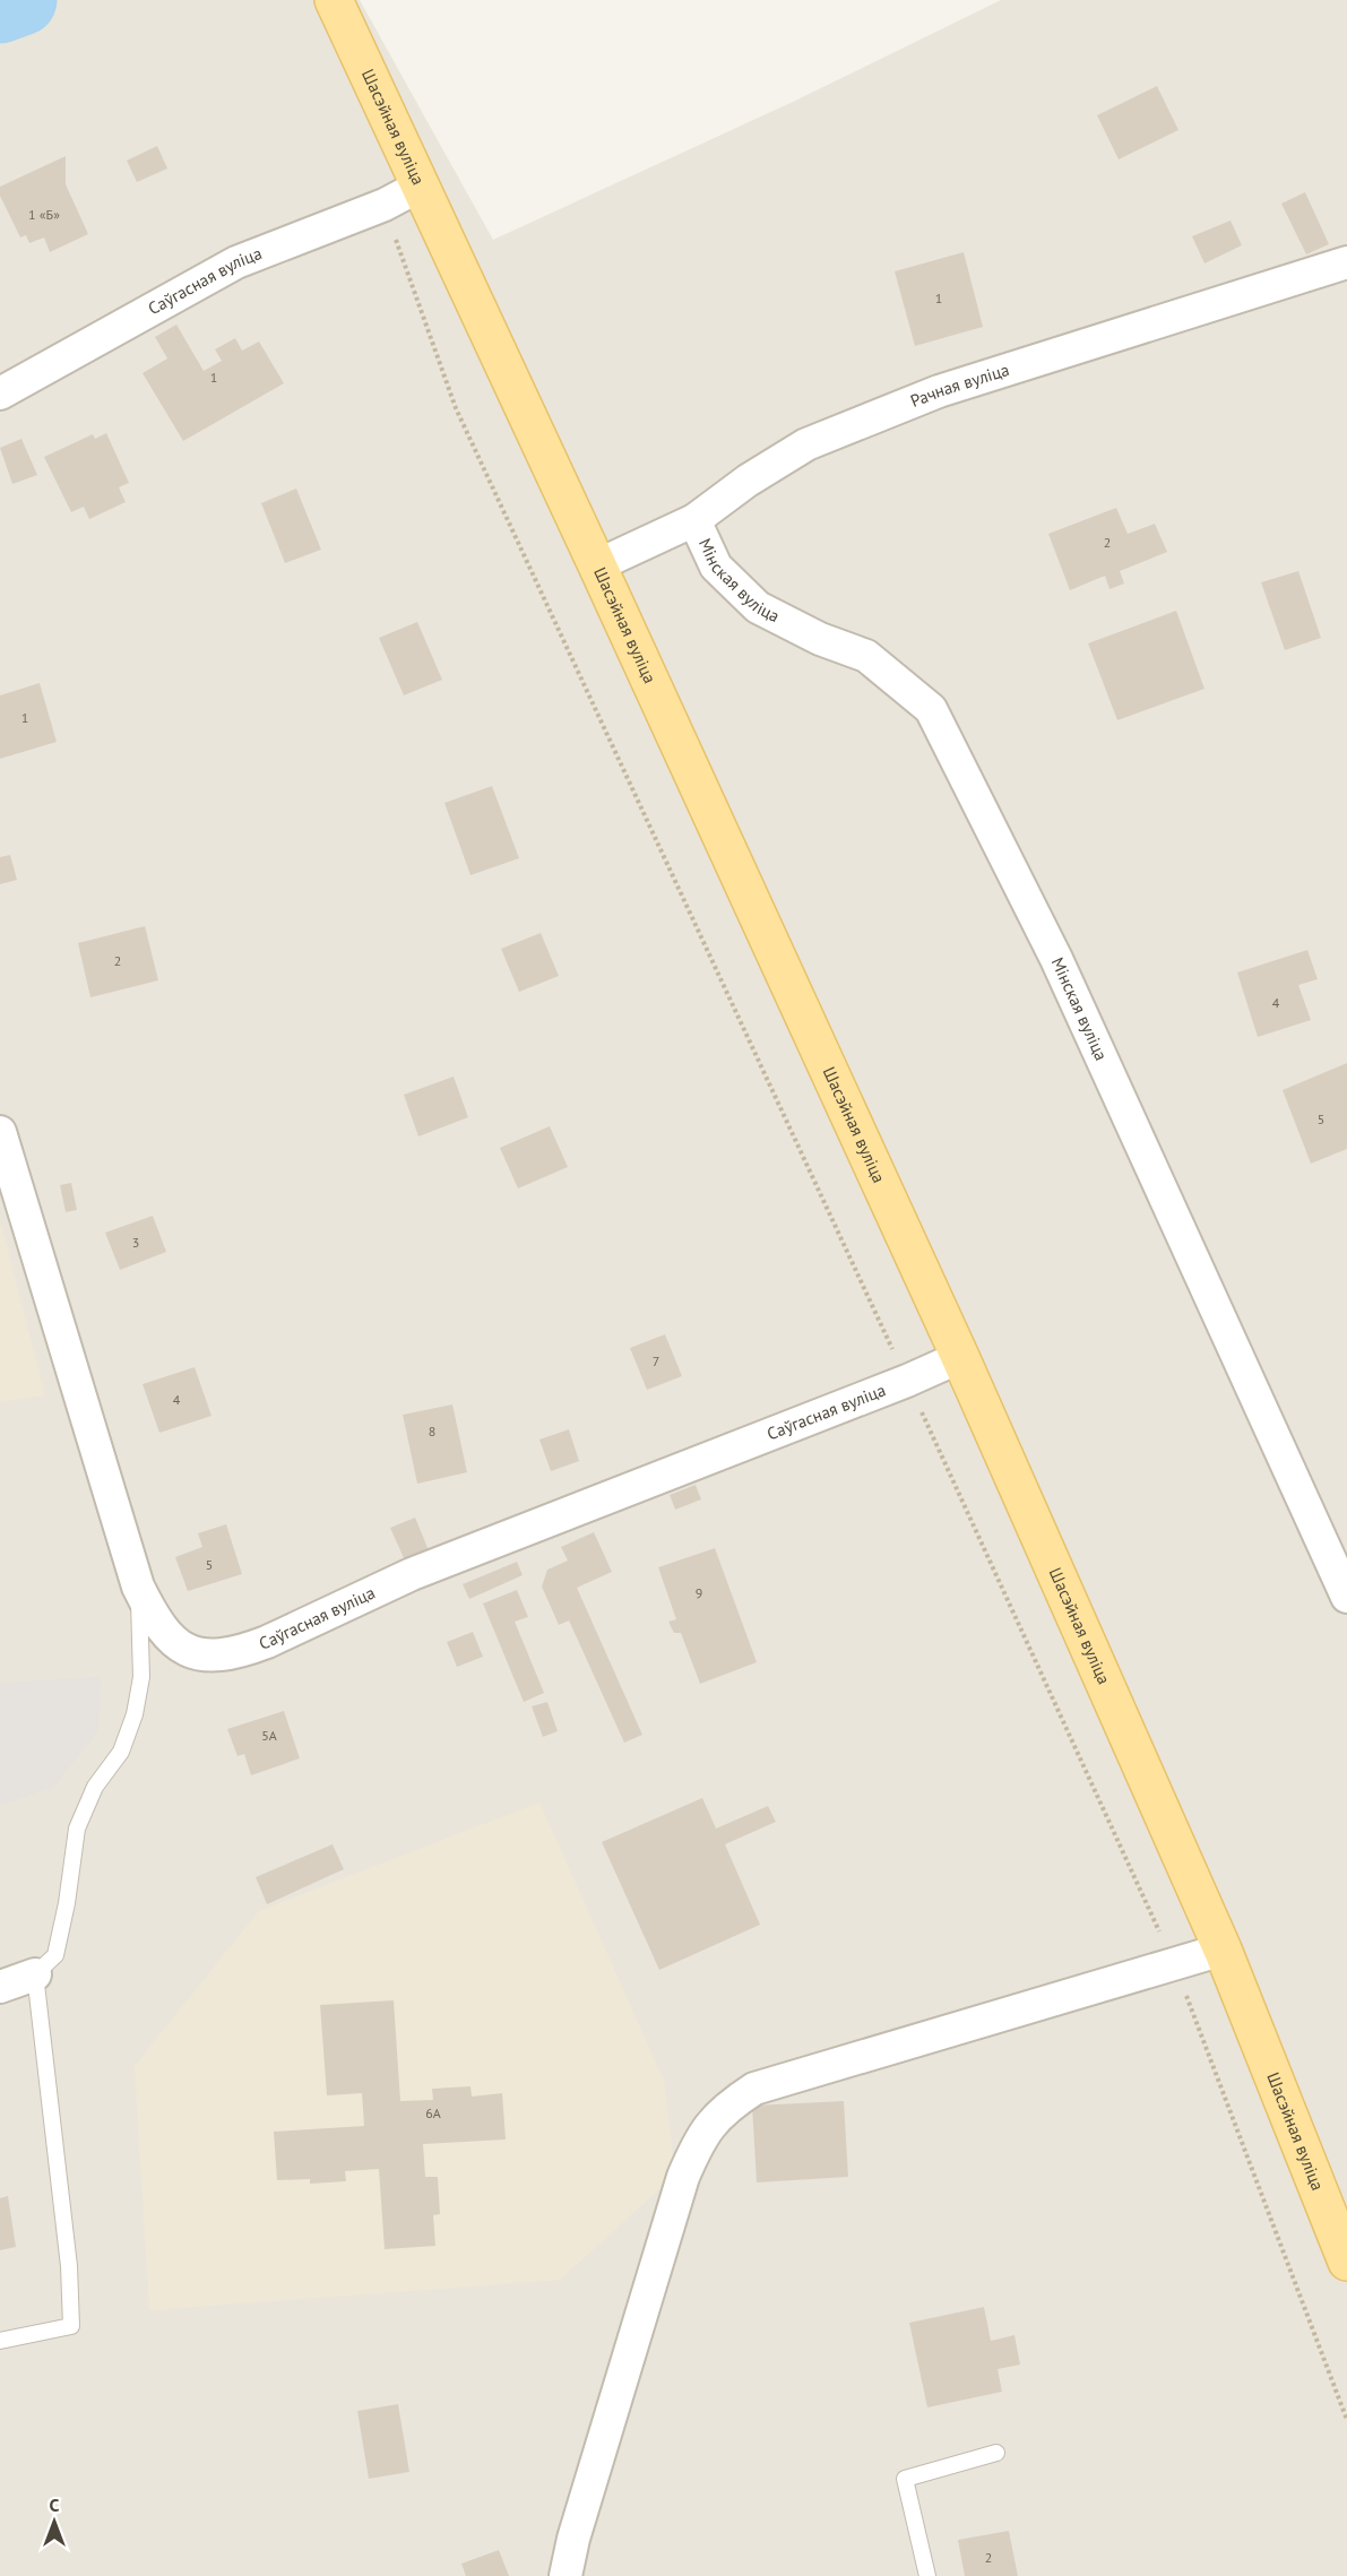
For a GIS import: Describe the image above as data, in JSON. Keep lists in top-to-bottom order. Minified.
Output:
{"streets":{"main road":["Шасэйная вуліца"],"street":["Саўгасная вуліца","Рачная вуліца","Мінская вуліца"]},"crossings":[["Шасэйная вуліца","Саўгасная вуліца"],["Шасэйная вуліца","Рачная вуліца"],["Рачная вуліца","Мінская вуліца"]],"house_numbers":["1 «Б»","1","1","2","1","2","4","5","3","7","4","8","5","9","5А","6А","2"],"north":"top"}
